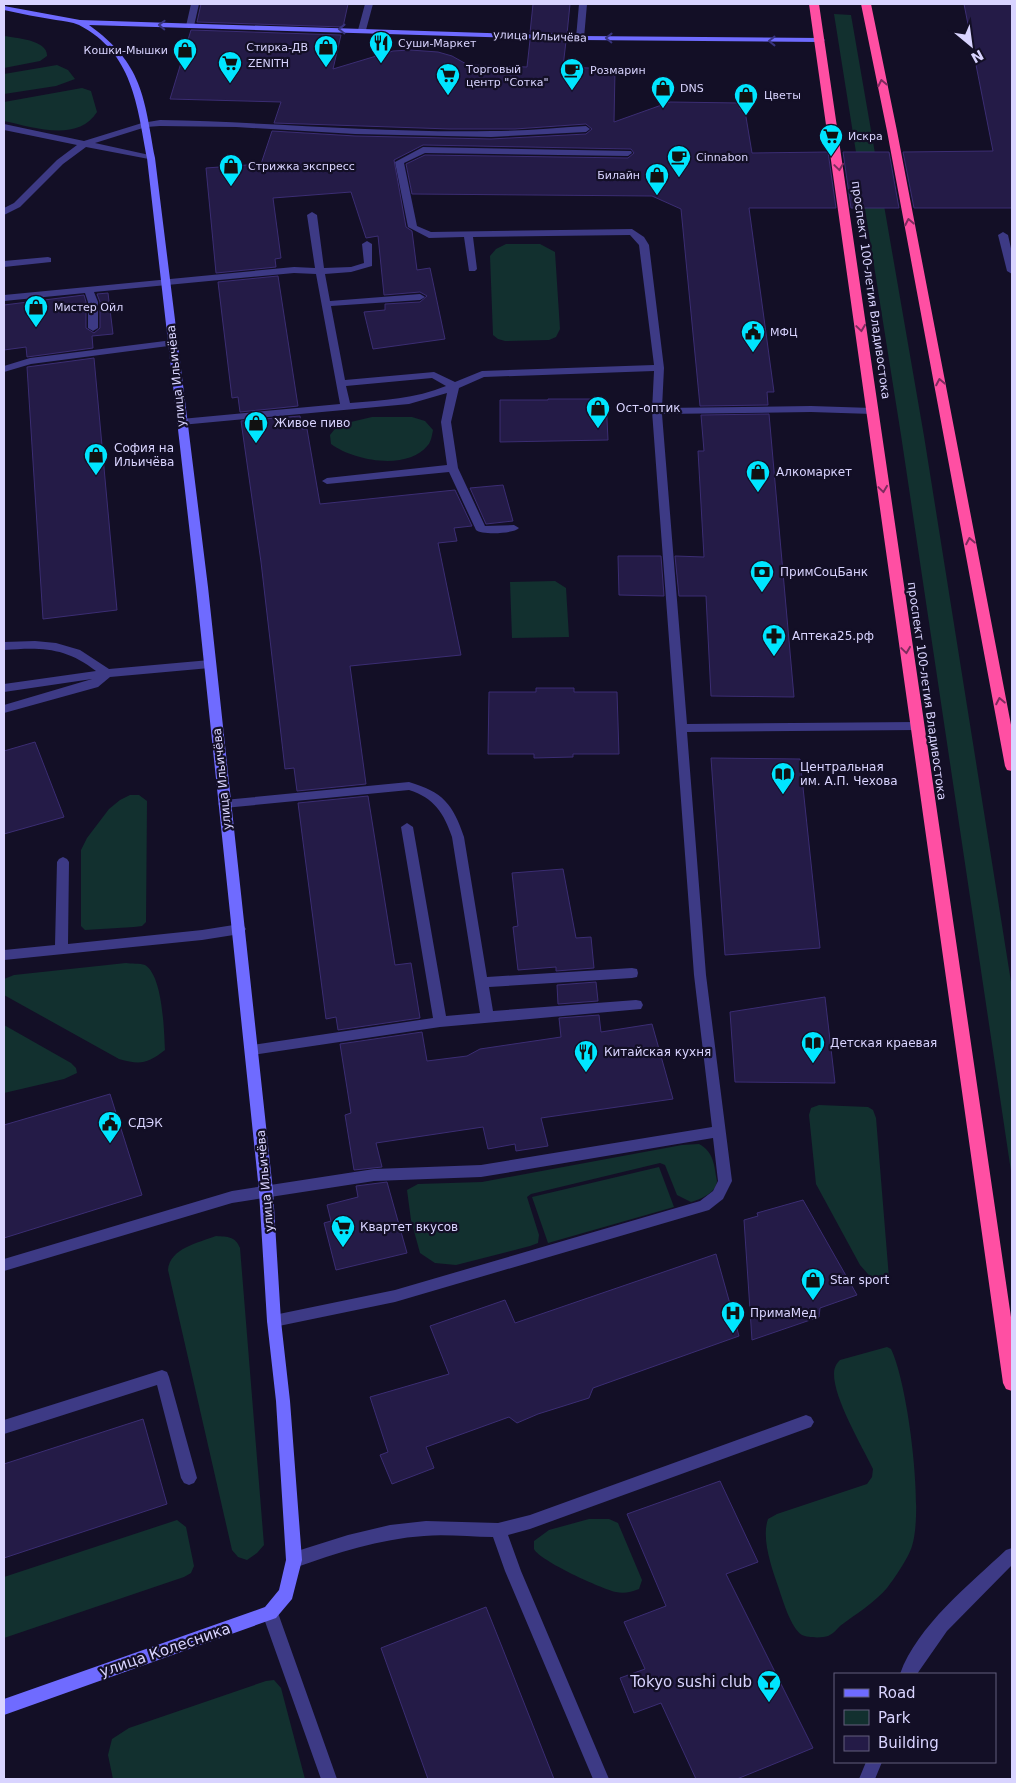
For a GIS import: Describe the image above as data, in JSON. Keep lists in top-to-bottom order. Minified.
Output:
{"streets":{"highway":["проспект 100-летия Владивостока"],"street":["улица Ильичёва","улица Колесника"]},"crossings":[["улица Ильичёва","проспект 100-летия Владивостока"]],"places":{"restaurant":["Суши-Маркет","Китайская кухня"],"shop":["Стирка-ДВ","Кошки-Мышки","DNS","Цветы","Стрижка экспресс","Билайн","Мистер Ойл","Ост-оптик","Живое пиво","София на Ильичёва","Алкомаркет","Star sport"],"supermarket":["ZENITH","Торговый центр \"Сотка\"","Искра","Квартет вкусов"],"cafe":["Розмарин","Cinnabon"],"public building":["МФЦ","СДЭК"],"bank":["ПримСоцБанк"],"pharmacy":["Аптека25.рф"],"library":["Центральная им. А.П. Чехова","Детская краевая"],"hospital":["ПримаМед"],"bar":["Tokyo sushi club"]},"legend":["Road","Park","Building"],"north":"bottom right"}
